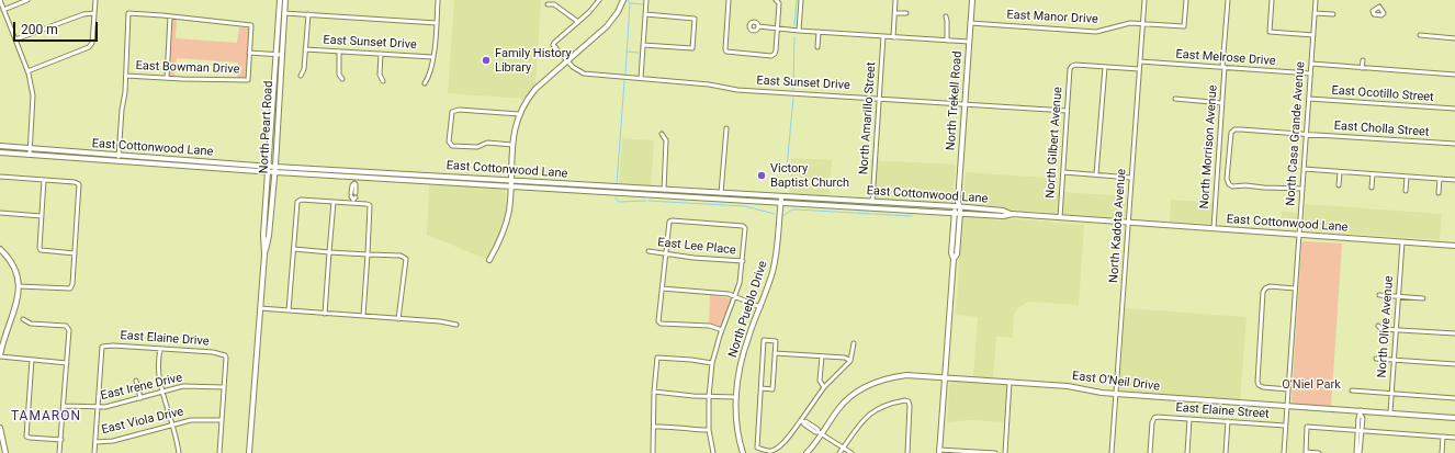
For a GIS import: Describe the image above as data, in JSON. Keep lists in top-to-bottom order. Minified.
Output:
{"streets":{"main road":["North Trekell Road","North Peart Road","East Cottonwood Lane","North Pueblo Drive","East O'Neil Drive"],"street":["East Manor Drive","East Sunset Drive","East Melrose Drive","East Bowman Drive","East Ocotillo Street","North Amarillo Street","East Cholla Street","North Casa Grande Avenue","North Gilbert Avenue","North Morrison Avenue","North Kadota Avenue","East Lee Place","North Olive Avenue","East Elaine Drive","East Irene Drive","East Elaine Street","East Viola Drive"]},"crossings":[["East Manor Drive","North Trekell Road"],["East Manor Drive","North Kadota Avenue"],["East Sunset Drive","North Trekell Road"],["East Sunset Drive","North Amarillo Street"],["East Sunset Drive","North Gilbert Avenue"],["East Melrose Drive","North Casa Grande Avenue"],["East Melrose Drive","North Morrison Avenue"],["East Melrose Drive","North Kadota Avenue"],["East Ocotillo Street","North Casa Grande Avenue"],["North Trekell Road","East Cottonwood Lane"],["North Trekell Road","East O'Neil Drive"],["North Amarillo Street","East Cottonwood Lane"],["North Peart Road","East Cottonwood Lane"],["East Cholla Street","North Casa Grande Avenue"],["North Casa Grande Avenue","East Cottonwood Lane"],["North Casa Grande Avenue","East O'Neil Drive"],["North Casa Grande Avenue","East Elaine Street"],["North Gilbert Avenue","East Cottonwood Lane"],["North Morrison Avenue","East Cottonwood Lane"],["East Cottonwood Lane","North Kadota Avenue"],["East Cottonwood Lane","North Pueblo Drive"],["East Cottonwood Lane","North Olive Avenue"],["North Kadota Avenue","East O'Neil Drive"],["North Olive Avenue","East O'Neil Drive"],["East Elaine Drive","East Irene Drive"]],"districts":["TAMARON"],"parks":["O'Niel Park"],"places":["Family History Library","Victory Baptist Church"],"scale_bar":"200 m"}
